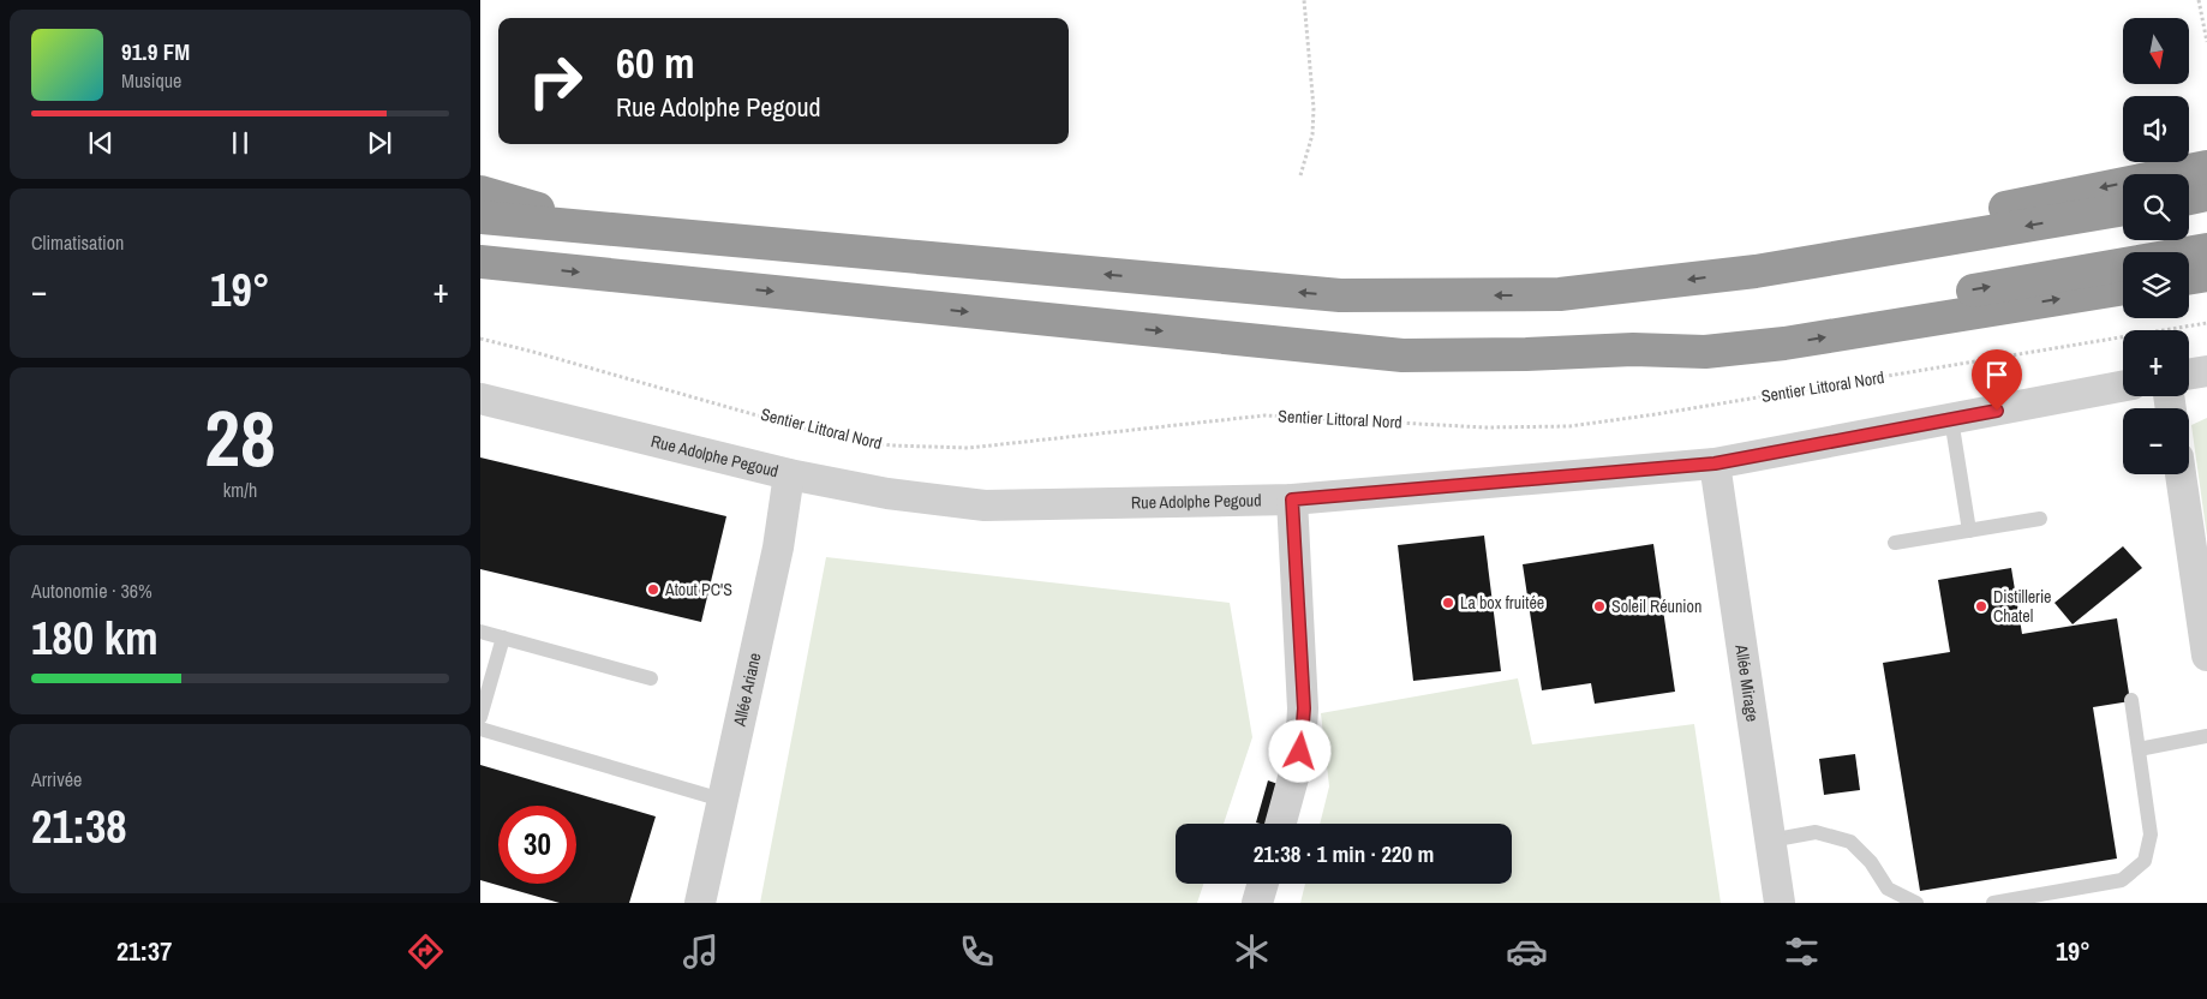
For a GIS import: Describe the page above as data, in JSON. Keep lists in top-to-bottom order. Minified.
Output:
{"streets":{"street":["Rue Adolphe Pegoud","Allée Mirage","Allée Ariane"],"path":["Sentier Littoral Nord"]},"crossings":[["Rue Adolphe Pegoud","Allée Mirage"],["Rue Adolphe Pegoud","Allée Ariane"]],"places":["Atout PC'S","La box fruitée","Soleil Réunion","Distillerie Chatel"],"north":"bottom","page":{"map_buttons":["+","−"],"turn":["60 m","Rue Adolphe Pegoud"],"song":["91.9 FM","Musique"],"tile":["Climatisation",["28","km/h"],["Autonomie · 36%","180 km"],["Arrivée","21:38"]],"heat":["−","19°","+"],"limit":"30","trip":"21:38 · 1 min · 220 m","tabs":["21:37","19°"]}}
